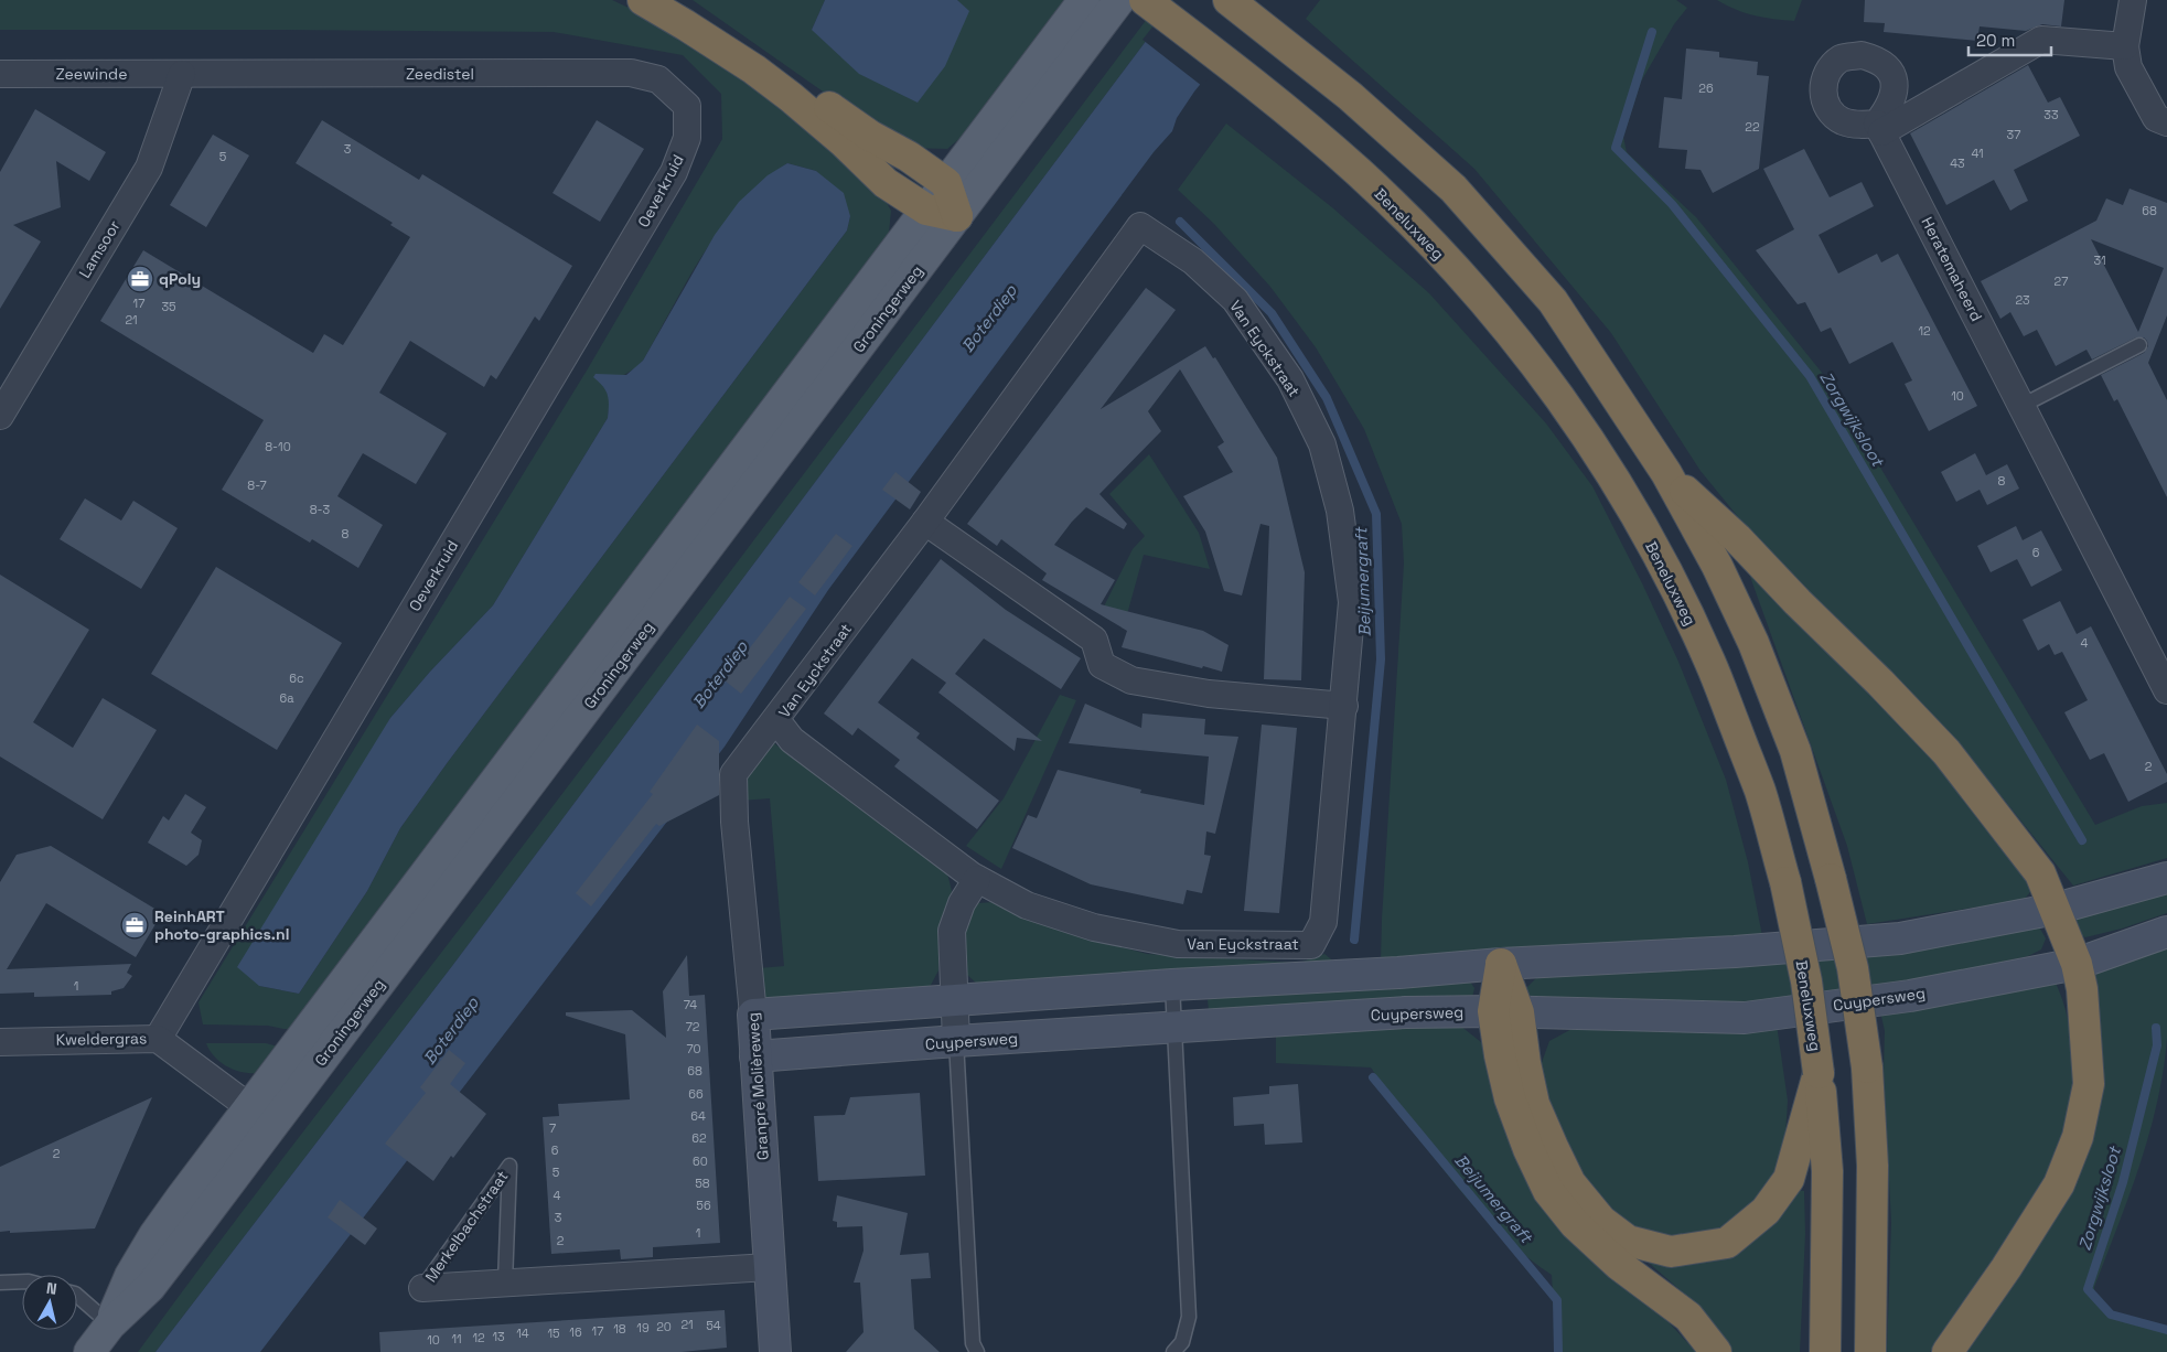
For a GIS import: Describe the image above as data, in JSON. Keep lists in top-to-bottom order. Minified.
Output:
{"streets":{"highway":["Beneluxweg"],"main road":["Groningerweg"],"street":["Zeewinde","Zeedistel","Oeverkruid","Lamsoor","Heratemaheerd","Van Eyckstraat","Cuypersweg","Kweldergras","Granpré Molièreweg","Merkelbachstraat"]},"crossings":[["Zeewinde","Zeedistel"],["Zeewinde","Lamsoor"],["Zeedistel","Oeverkruid"],["Zeedistel","Lamsoor"],["Oeverkruid","Kweldergras"],["Groningerweg","Kweldergras"],["Van Eyckstraat","Granpré Molièreweg"],["Cuypersweg","Granpré Molièreweg"],["Granpré Molièreweg","Merkelbachstraat"]],"water":["Boterdiep","Zorgwijksloot","Beijumergraft"],"places":{"office":["qPoly","ReinhART photo-graphics.nl"]},"house_numbers":["26","33","22","37","3","41","5","43","68","31","27","23","17","35","21","12","10","8-10","8","8-7","8-3","8","6","4","6c","6a","2","1","74","72","70","68","66","64","7","62","6","2","60","5","58","4","56","3","1","2","21","54","20","19","18","17","16","14","15","13","12","11","10"],"scale_bar":"20 m","north":"top"}
